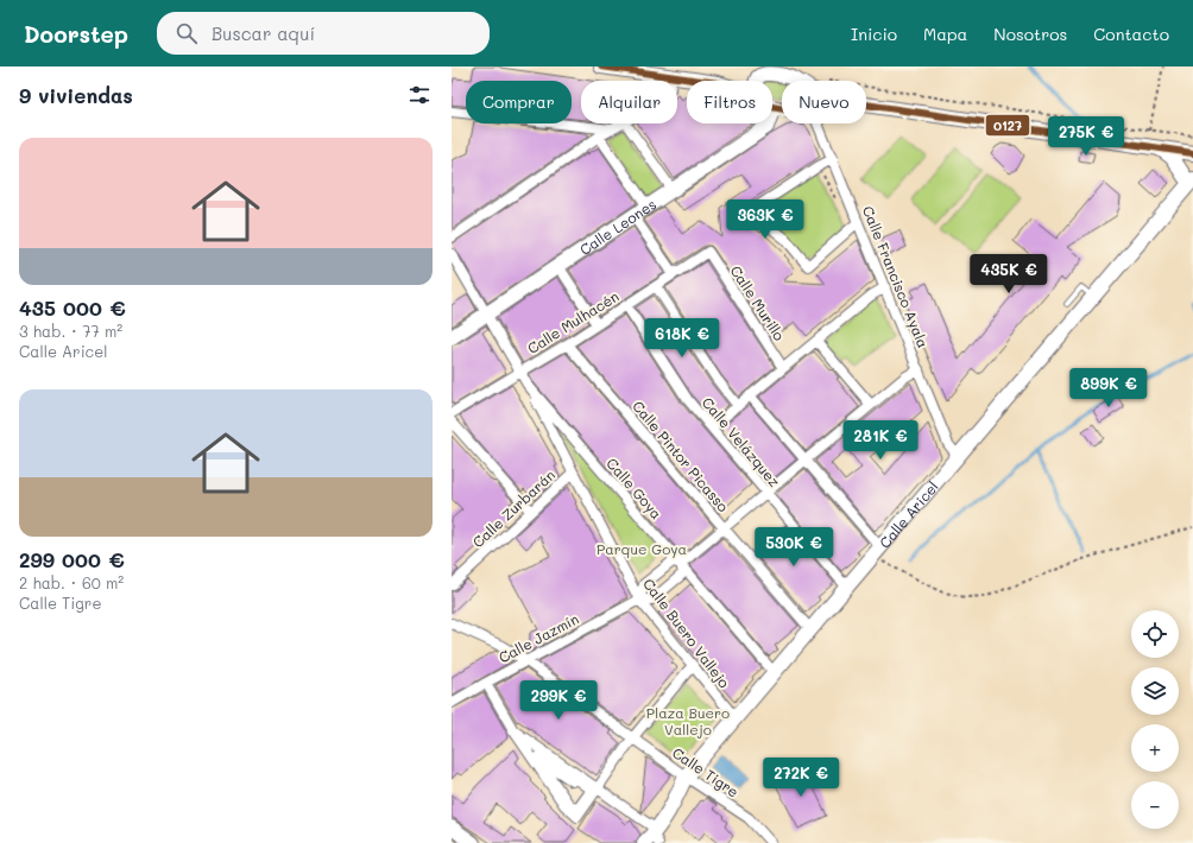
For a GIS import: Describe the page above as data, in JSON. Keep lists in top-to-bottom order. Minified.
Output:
{"streets":{"street":["Calle Leones","Calle Francisco Ayala","Calle Murillo","Calle Mulhacén","Calle Velázquez","Calle Pintor Picasso","Calle Goya","Calle Zurbarán","Calle Aricel","Calle Buero Vallejo","Calle Jazmín","Calle Tigre"]},"crossings":[["Calle Leones","Calle Goya"],["Calle Francisco Ayala","Calle Aricel"],["Calle Murillo","Calle Mulhacén"],["Calle Mulhacén","Calle Velázquez"],["Calle Mulhacén","Calle Pintor Picasso"],["Calle Mulhacén","Calle Goya"],["Calle Velázquez","Calle Aricel"],["Calle Pintor Picasso","Calle Aricel"],["Calle Goya","Calle Aricel"],["Calle Goya","Calle Buero Vallejo"],["Calle Goya","Calle Jazmín"],["Calle Zurbarán","Calle Buero Vallejo"],["Calle Aricel","Calle Buero Vallejo"],["Calle Aricel","Calle Tigre"],["Calle Buero Vallejo","Calle Jazmín"],["Calle Jazmín","Calle Tigre"]],"parks":["Parque Goya","Plaza Buero Vallejo"],"lines":["transit line 0127"],"page":{"header":"Doorstep","search":"Buscar aquí","nav":["Inicio","Mapa","Nosotros","Contacto"],"heading":"9 viviendas","chip":["Comprar","Alquilar","Filtros","Nuevo"],"price":["275K €","363K €","435K €","618K €","899K €","281K €","530K €","299K €","272K €"],"list":[{"name":"435 000 €","note":"3 hab. · 77 m² · Calle Aricel"},{"name":"299 000 €","note":"2 hab. · 60 m² · Calle Tigre"}],"map_buttons":["+","−"]}}
